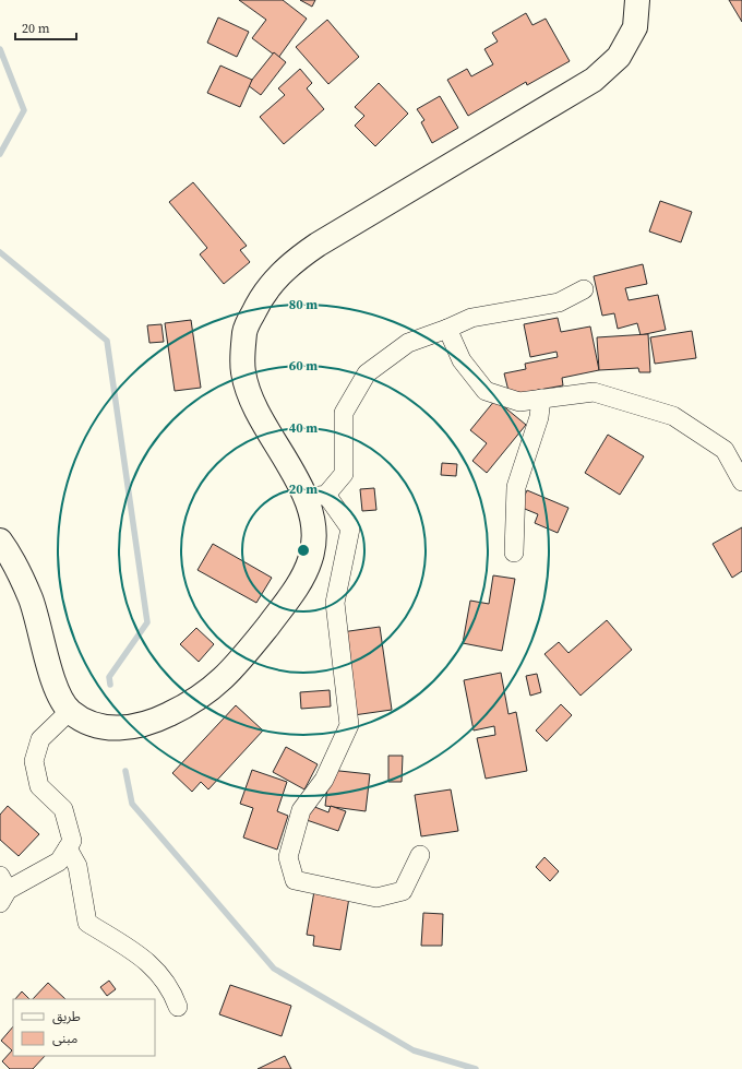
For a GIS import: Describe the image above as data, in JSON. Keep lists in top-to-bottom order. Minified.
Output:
{"legend":["طريق","مبنى"],"scale_bar":"20 m","rings":["80 m","60 m","40 m","20 m"]}
